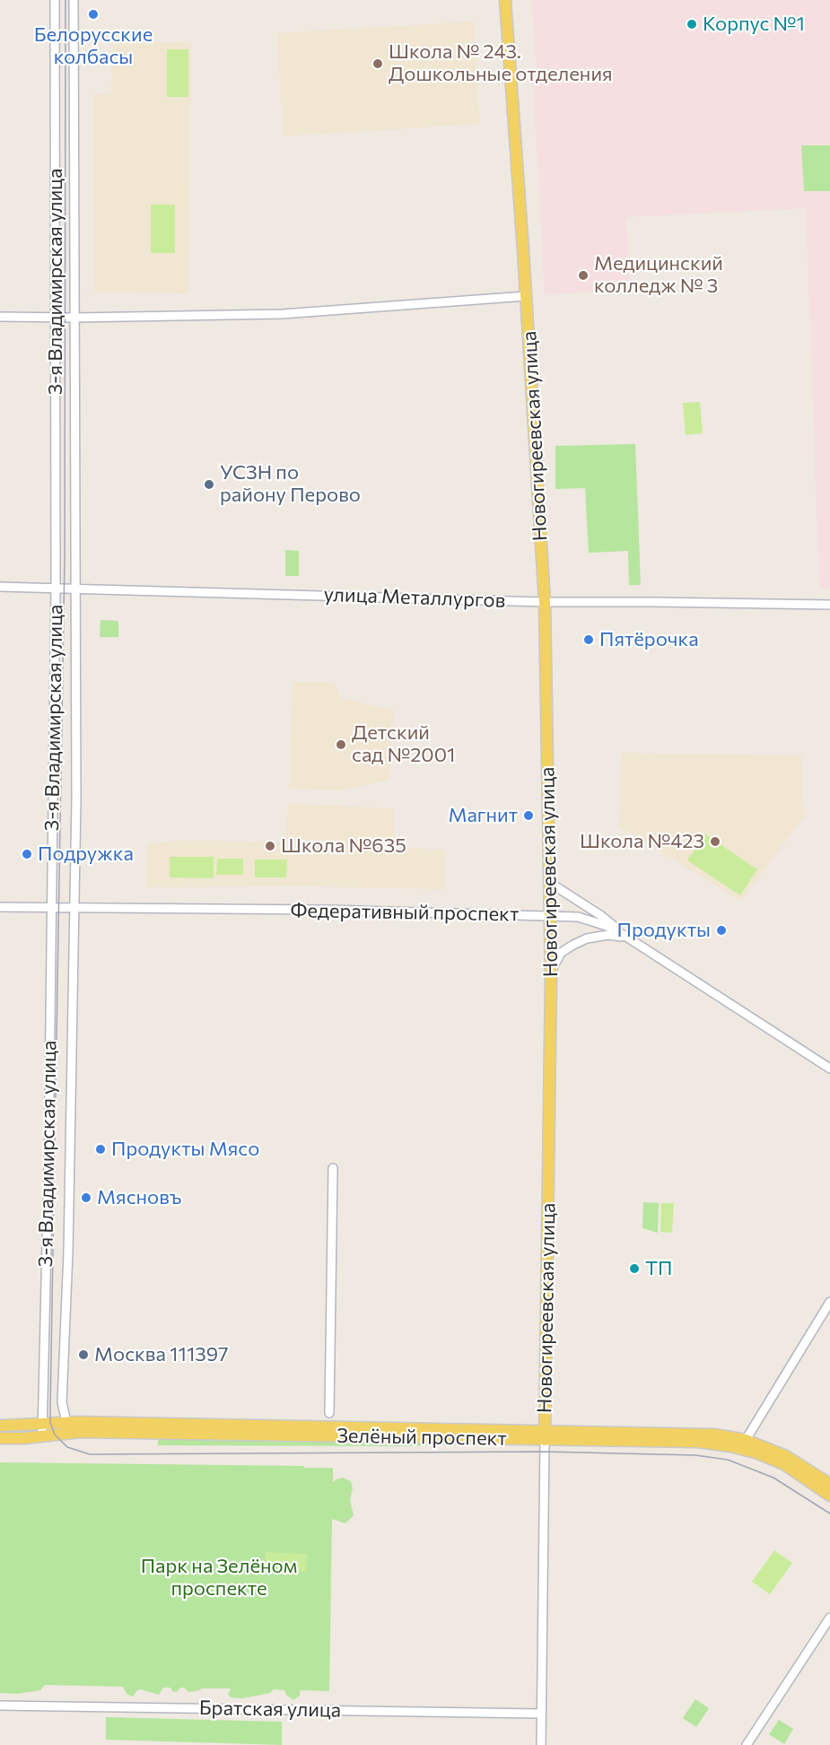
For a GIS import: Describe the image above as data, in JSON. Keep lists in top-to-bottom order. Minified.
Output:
{"streets":{"main road":["Новогиреевская улица","Зелёный проспект"],"street":["3-я Владимирская улица","улица Металлургов","Федеративный проспект","Братская улица"]},"crossings":[["3-я Владимирская улица","улица Металлургов"],["3-я Владимирская улица","Федеративный проспект"],["3-я Владимирская улица","Зелёный проспект"],["Новогиреевская улица","улица Металлургов"],["Новогиреевская улица","Федеративный проспект"],["Новогиреевская улица","Зелёный проспект"],["Новогиреевская улица","Братская улица"]],"parks":["Парк на Зелёном проспекте"],"places":["Белорусские колбасы","Корпус №1","Школа № 243. Дошкольные отделения","Медицинский колледж № 3","УСЗН по району Перово","Пятёрочка","Детский сад №2001","Магнит","Школа №423","Школа №635","Подружка","Продукты","Продукты Мясо","Мясновъ","ТП","Москва 111397"]}
